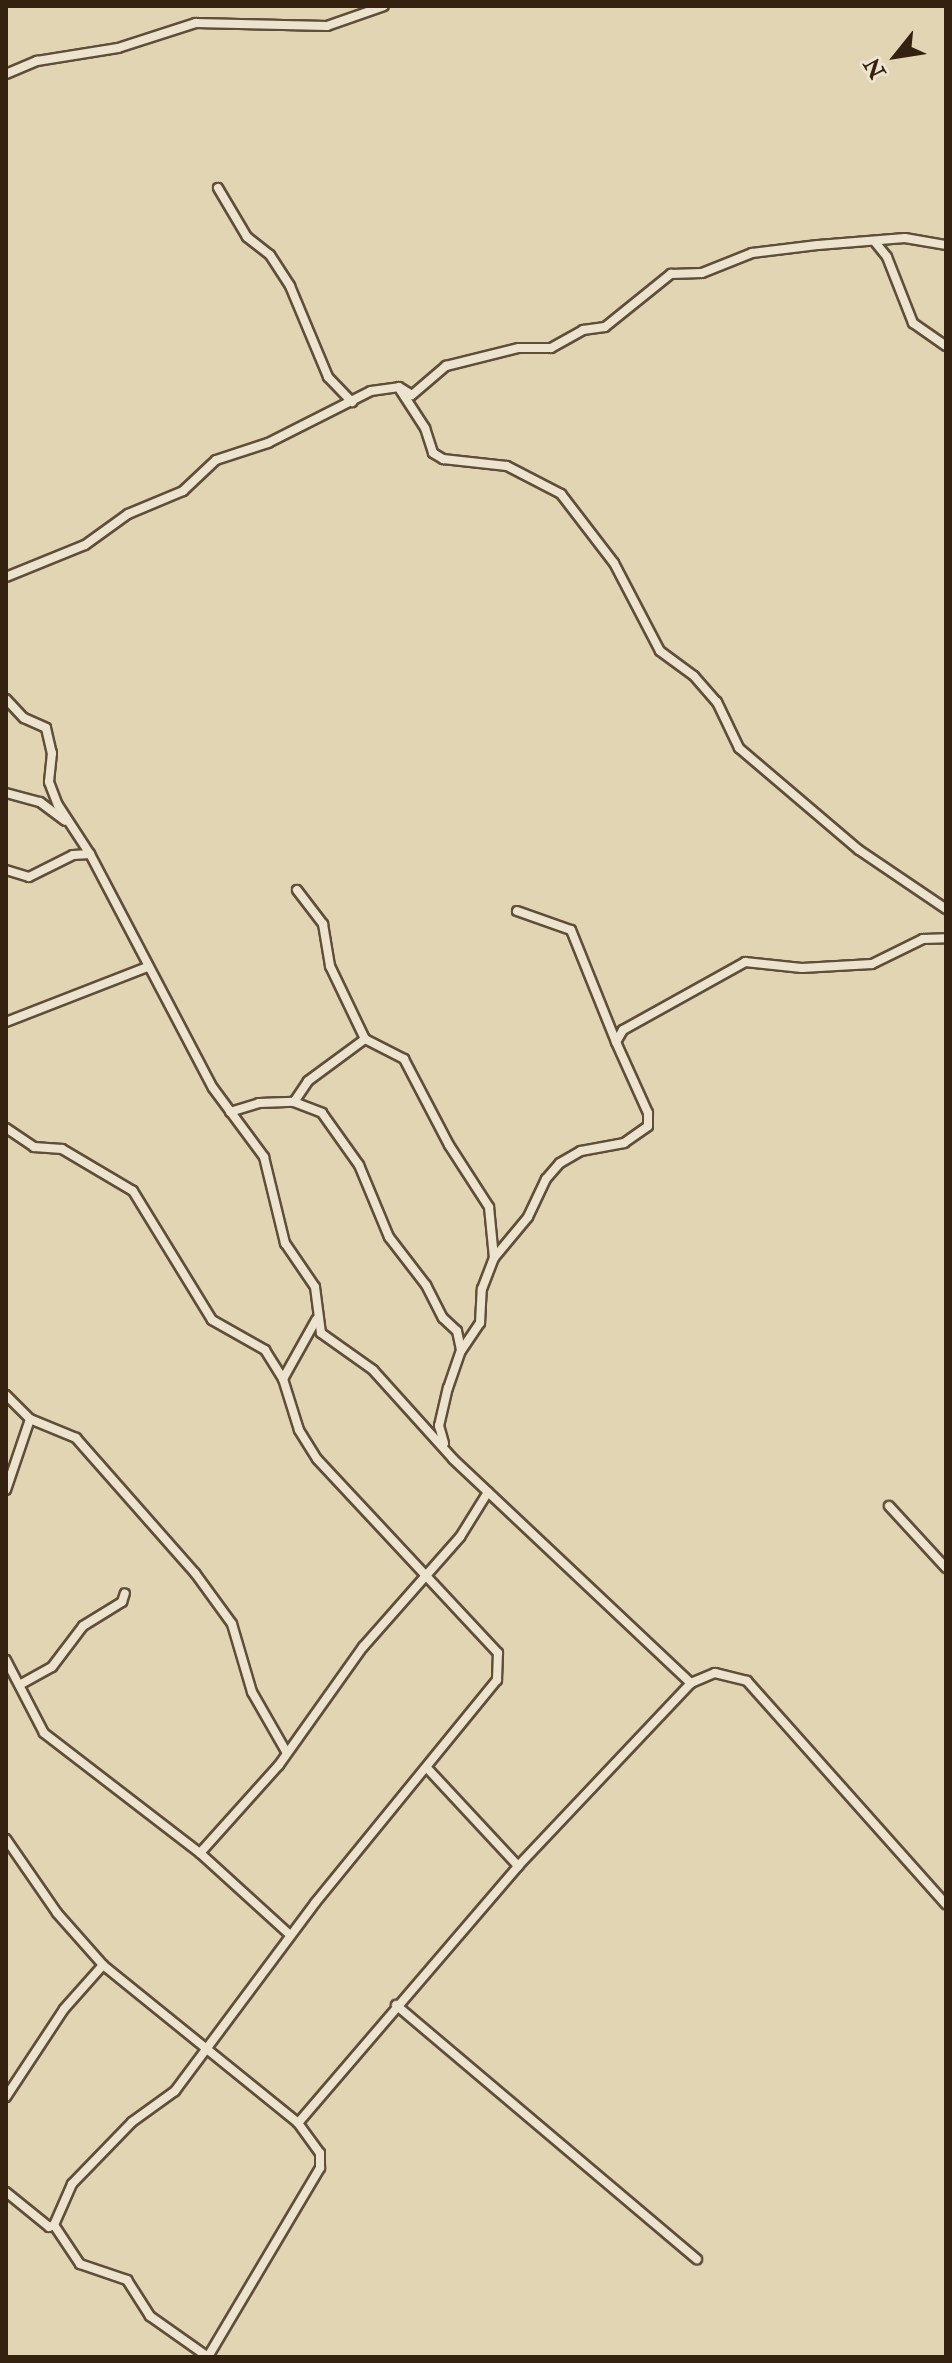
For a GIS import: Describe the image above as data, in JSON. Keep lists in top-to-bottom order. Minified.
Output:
{"north":"bottom left"}
